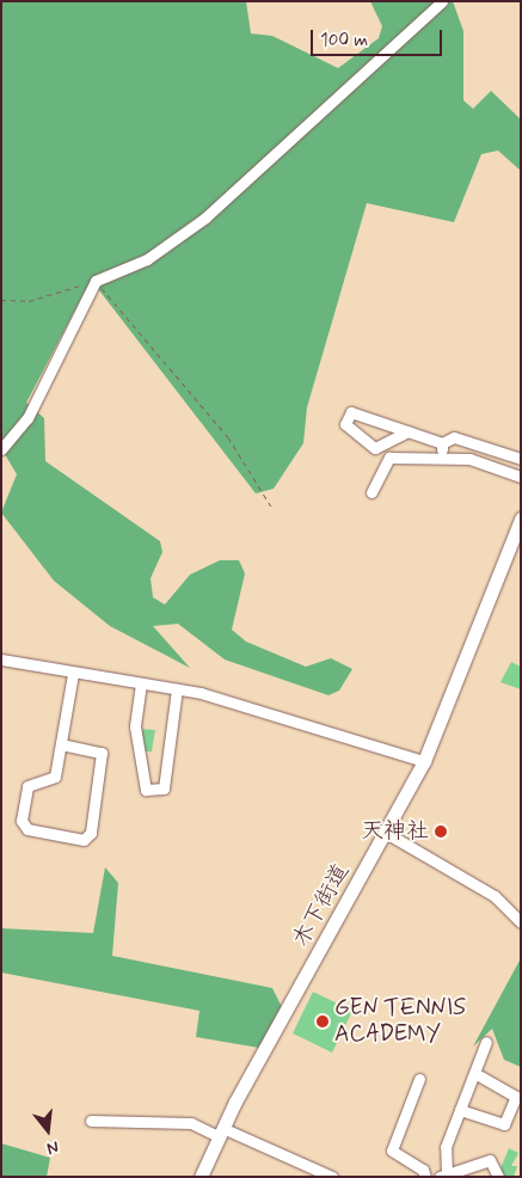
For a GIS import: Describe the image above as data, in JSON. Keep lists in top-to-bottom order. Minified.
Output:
{"streets":{"main road":["木下街道"]},"places":["天神社","GEN TENNIS ACADEMY"],"scale_bar":"100 m","north":"bottom"}
